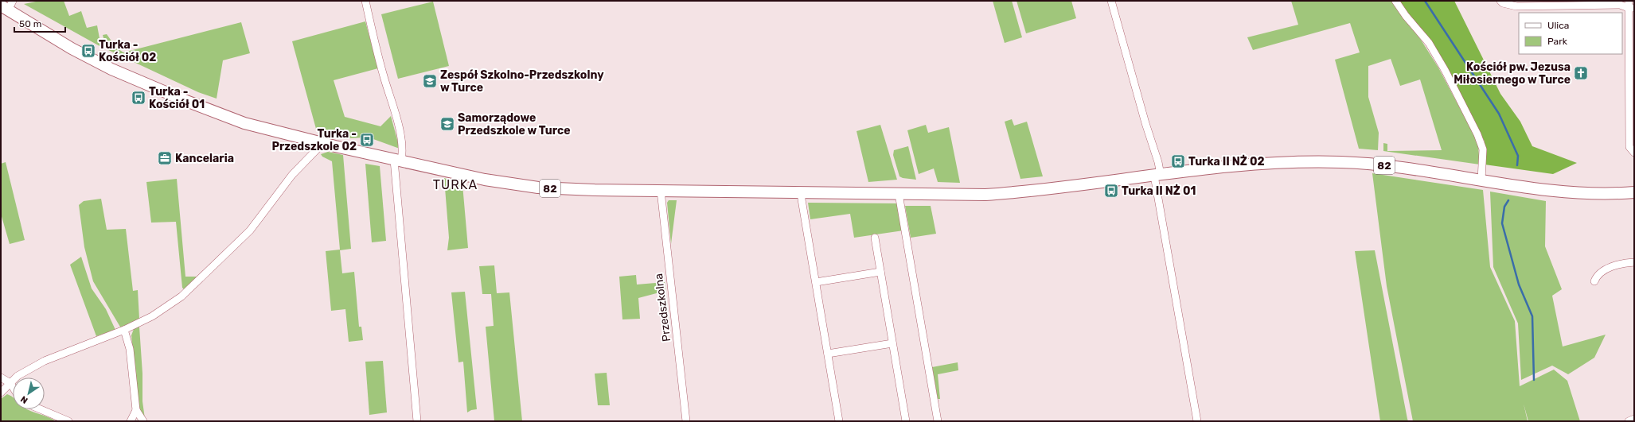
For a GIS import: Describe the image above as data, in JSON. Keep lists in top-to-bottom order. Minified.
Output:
{"streets":{"main road":["82"],"street":["Przedszkolna"]},"crossings":[["82","Przedszkolna"]],"districts":["TURKA"],"places":{"bus stop":["Turka - Kościół 02","Turka - Kościół 01","Turka - Przedszkole 02","Turka II NŻ 02","Turka II NŻ 01"],"church":["Kościół pw. Jezusa Miłosiernego w Turce"],"school or university":["Zespół Szkolno-Przedszkolny w Turce","Samorządowe Przedszkole w Turce"],"office":["Kancelaria"]},"legend":["Ulica","Park"],"scale_bar":"50 m","north":"bottom left"}
